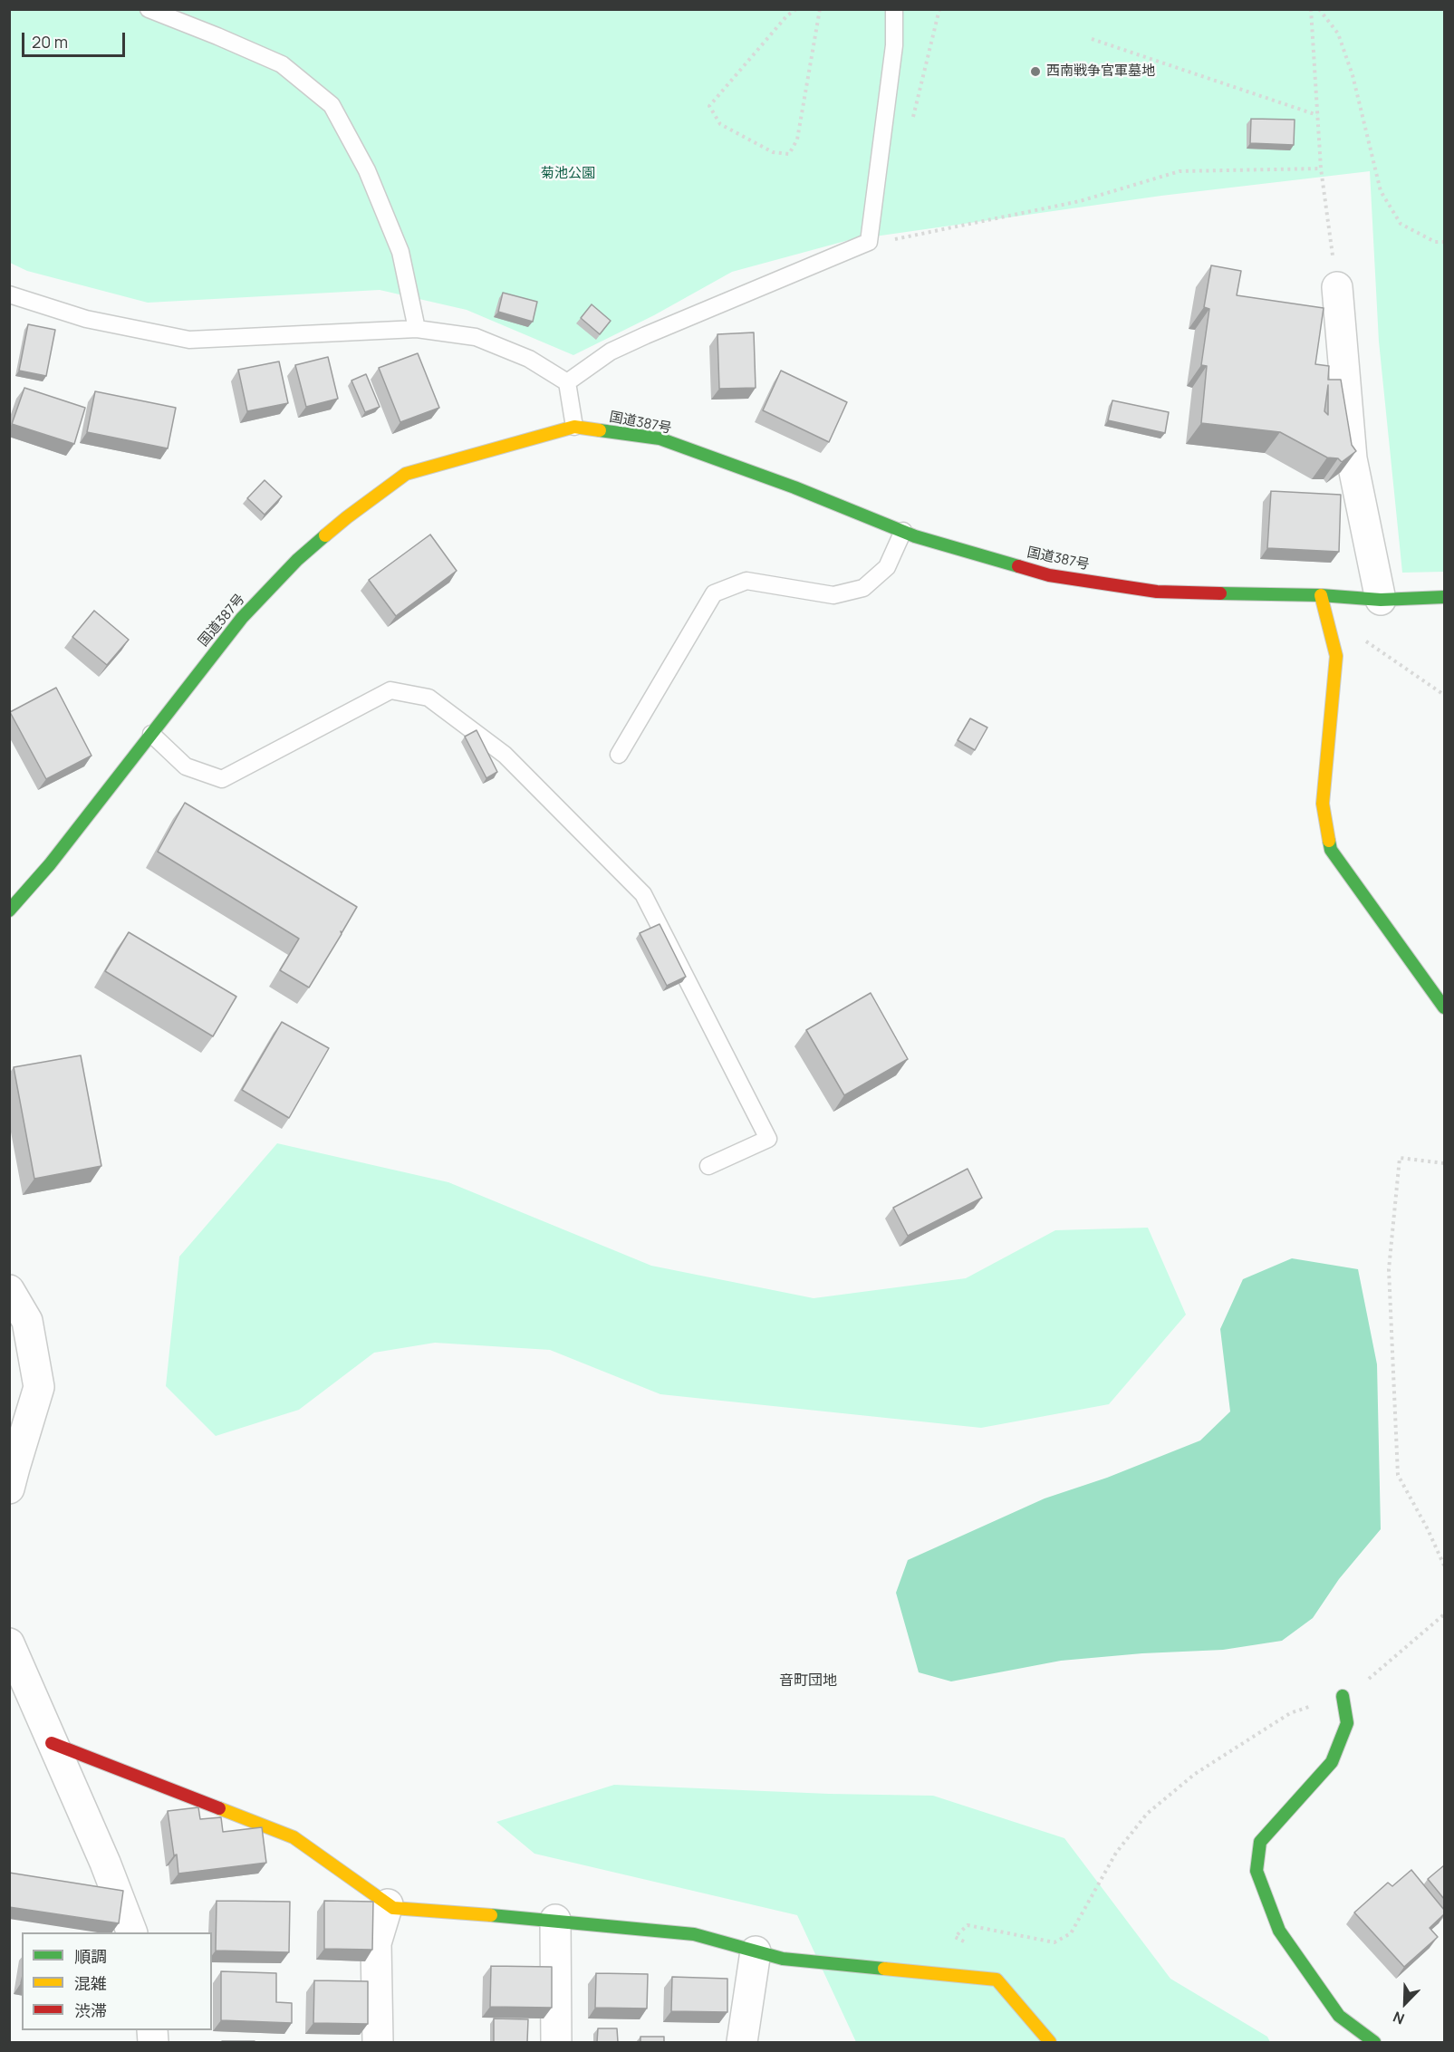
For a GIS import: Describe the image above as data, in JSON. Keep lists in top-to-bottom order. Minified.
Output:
{"streets":{"main road":["国道387号"]},"districts":["音町団地"],"parks":["菊池公園"],"places":["西南戦争官軍墓地"],"legend":["順調","混雑","渋滞"],"scale_bar":"20 m","north":"bottom left"}
